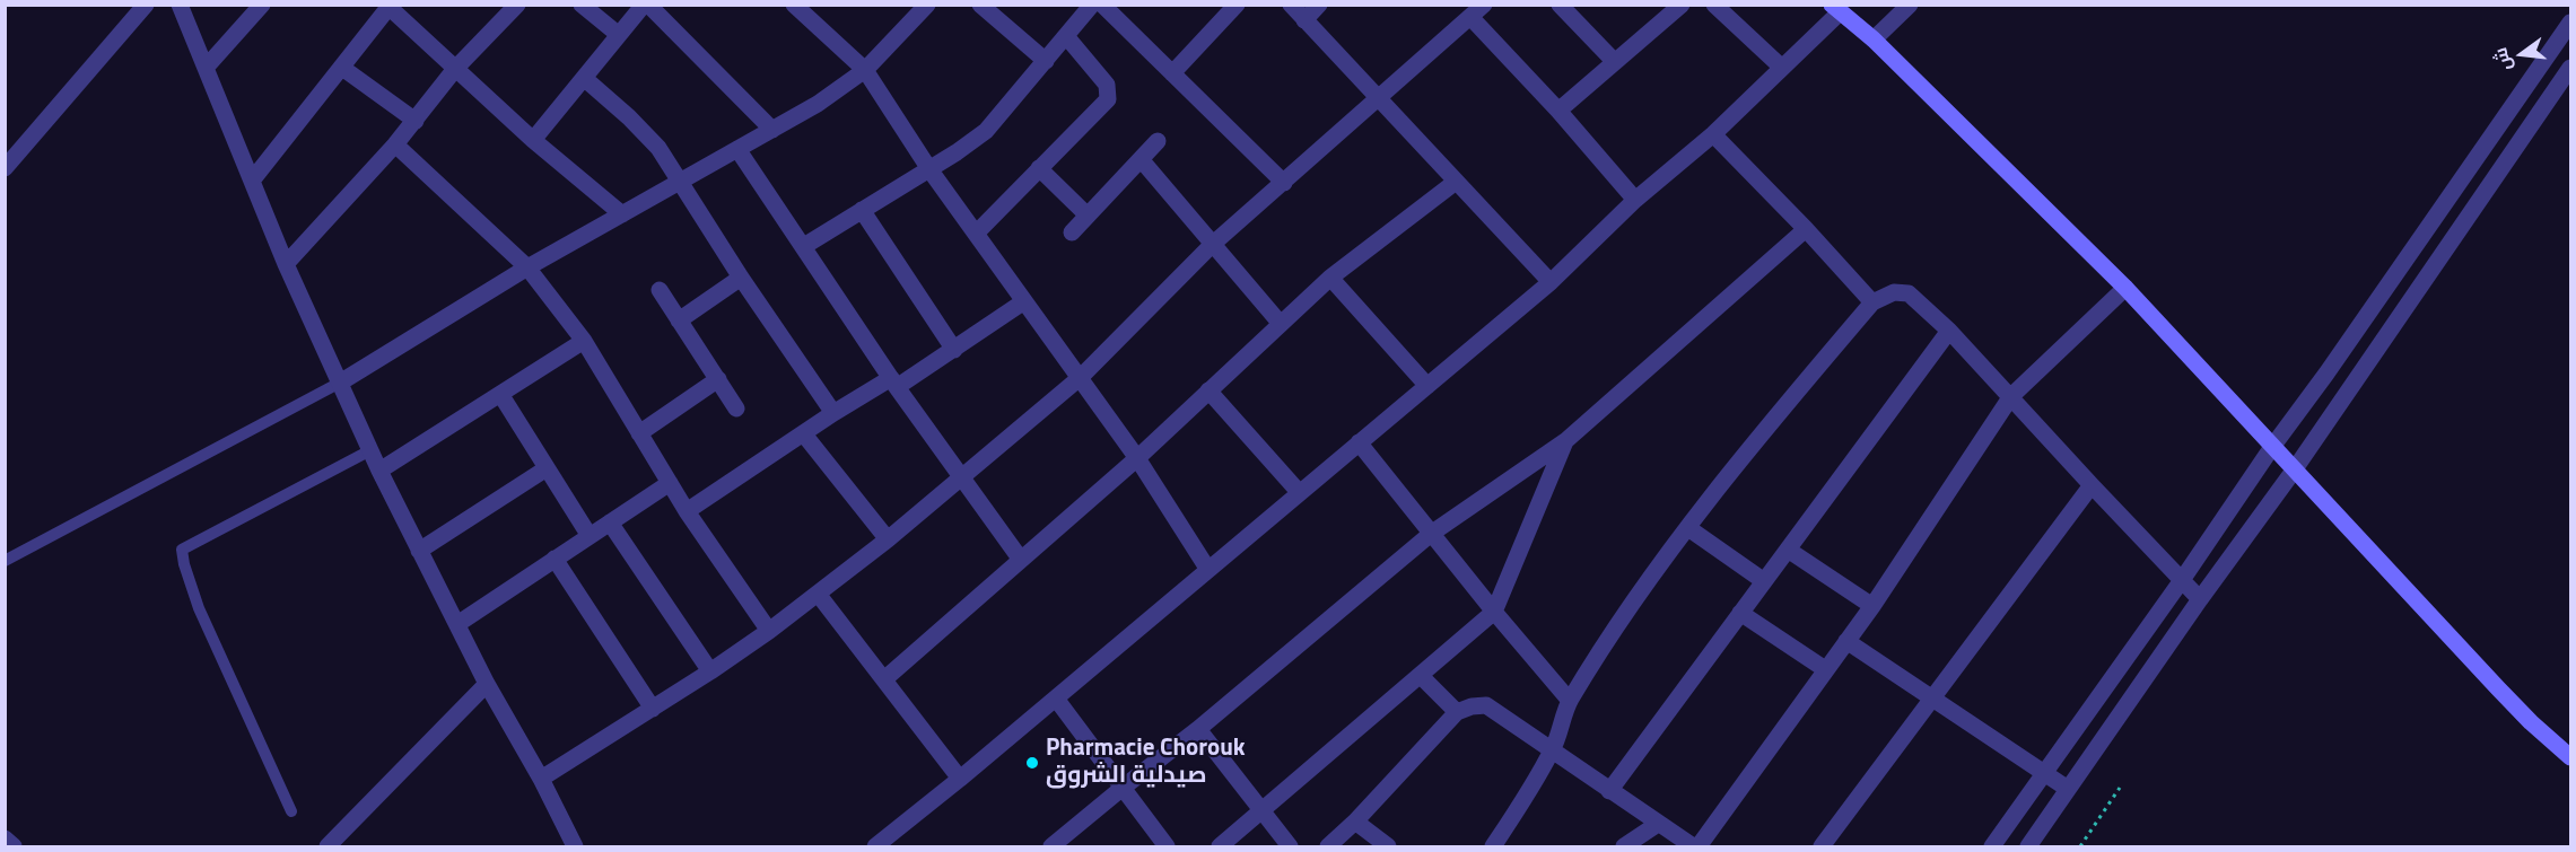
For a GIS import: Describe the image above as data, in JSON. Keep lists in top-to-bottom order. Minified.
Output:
{"places":["Pharmacie Chorouk صيدلية الشروق"],"north":"left"}
